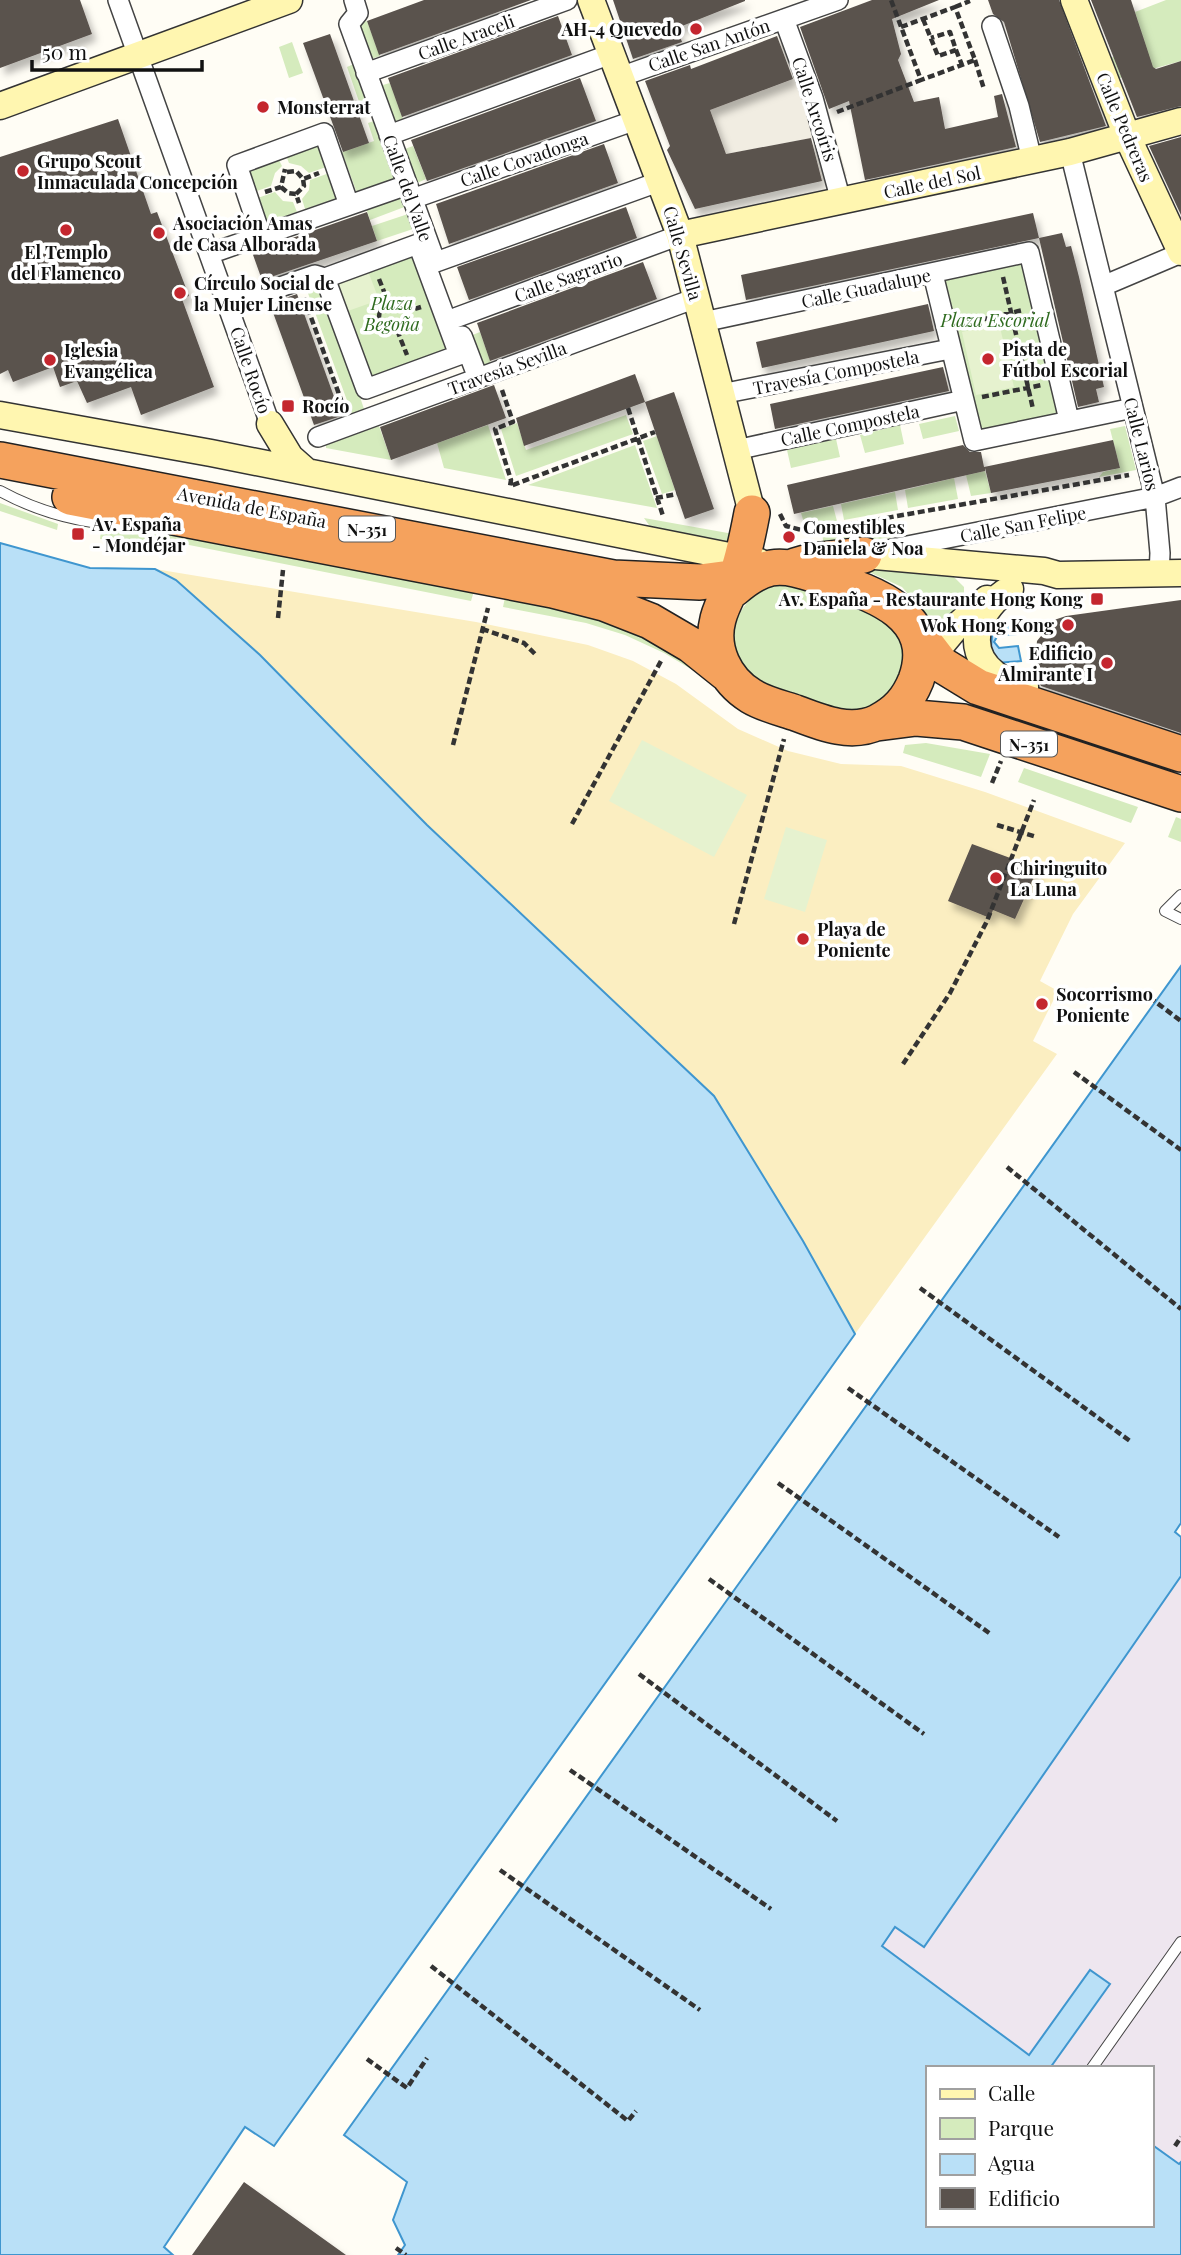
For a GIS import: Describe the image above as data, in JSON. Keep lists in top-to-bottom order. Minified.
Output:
{"streets":{"highway":["Avenida de España","N-351"],"street":["Calle Araceli","Calle San Antón","Calle Arcoíris","Calle Pedreras","Calle Covadonga","Calle del Sol","Calle del Valle","Calle Sevilla","Calle Sagrario","Calle Guadalupe","Travesía Sevilla","Calle Rocío","Travesía Compostela","Calle Compostela","Calle Larios","Calle San Felipe"]},"crossings":[["Calle Araceli","Calle del Valle"],["Calle San Antón","Calle Arcoíris"],["Calle San Antón","Calle del Valle"],["Calle San Antón","Calle Sevilla"],["Calle Arcoíris","Calle del Sol"],["Calle Pedreras","Calle del Sol"],["Calle Covadonga","Calle del Valle"],["Calle Covadonga","Calle Sevilla"],["Calle Covadonga","Calle Rocío"],["Calle del Sol","Calle Sevilla"],["Calle del Sol","Calle Sagrario"],["Calle del Sol","Calle Larios"],["Calle del Valle","Calle Sagrario"],["Calle del Valle","Travesía Sevilla"],["Calle Sevilla","Calle Sagrario"],["Calle Sevilla","Calle Guadalupe"],["Calle Sevilla","Travesía Sevilla"],["Calle Sevilla","Travesía Compostela"],["Calle Sevilla","Calle Compostela"],["Calle Guadalupe","Travesía Sevilla"],["Calle Larios","Calle San Felipe"],["Avenida de España","N-351"]],"parks":["Plaza Begoña","Plaza Escorial"],"places":{"other":["AH-4 Quevedo","Monsterrat","Grupo Scout Inmaculada Concepción","El Templo del Flamenco","Asociación Amas de Casa Alborada","Círculo Social de la Mujer Linense","Pista de Fútbol Escorial","Iglesia Evangélica","Comestibles Daniela & Noa","Wok Hong Kong","Edificio Almirante I","Chiringuito La Luna","Playa de Poniente","Socorrismo Poniente"],"transit":["Rocío","Av. España - Mondéjar","Av. España - Restaurante Hong Kong"]},"legend":["Calle","Parque","Agua","Edificio"],"scale_bar":"50 m"}
